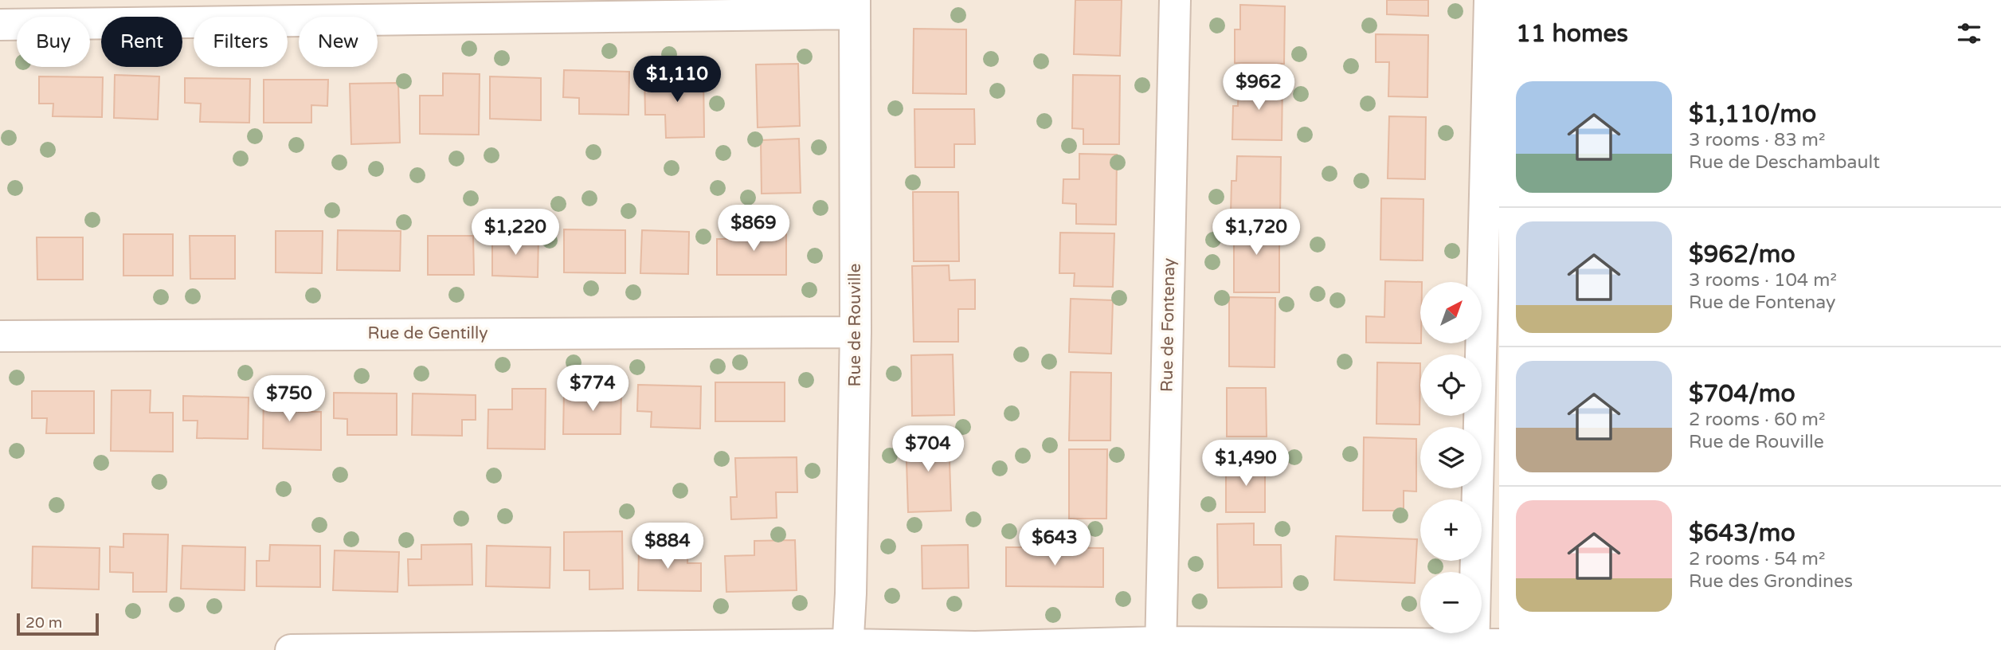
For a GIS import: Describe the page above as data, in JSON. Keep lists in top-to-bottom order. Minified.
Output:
{"streets":{"street":["Rue de Rouville","Rue de Fontenay","Rue de Gentilly"]},"crossings":[["Rue de Rouville","Rue de Gentilly"]],"scale_bar":"20 m","north":"top right","page":{"heading":"11 homes","chip":["Buy","Rent","Filters","New"],"price":["$1,110","$962","$869","$1,220","$1,720","$774","$750","$704","$1,490","$643","$884"],"list":[{"name":"$1,110/mo","note":"3 rooms · 83 m² · Rue de Deschambault"},{"name":"$962/mo","note":"3 rooms · 104 m² · Rue de Fontenay"},{"name":"$704/mo","note":"2 rooms · 60 m² · Rue de Rouville"},{"name":"$643/mo","note":"2 rooms · 54 m² · Rue des Grondines"}],"map_buttons":["+","−"],"scale":"20 m"}}
